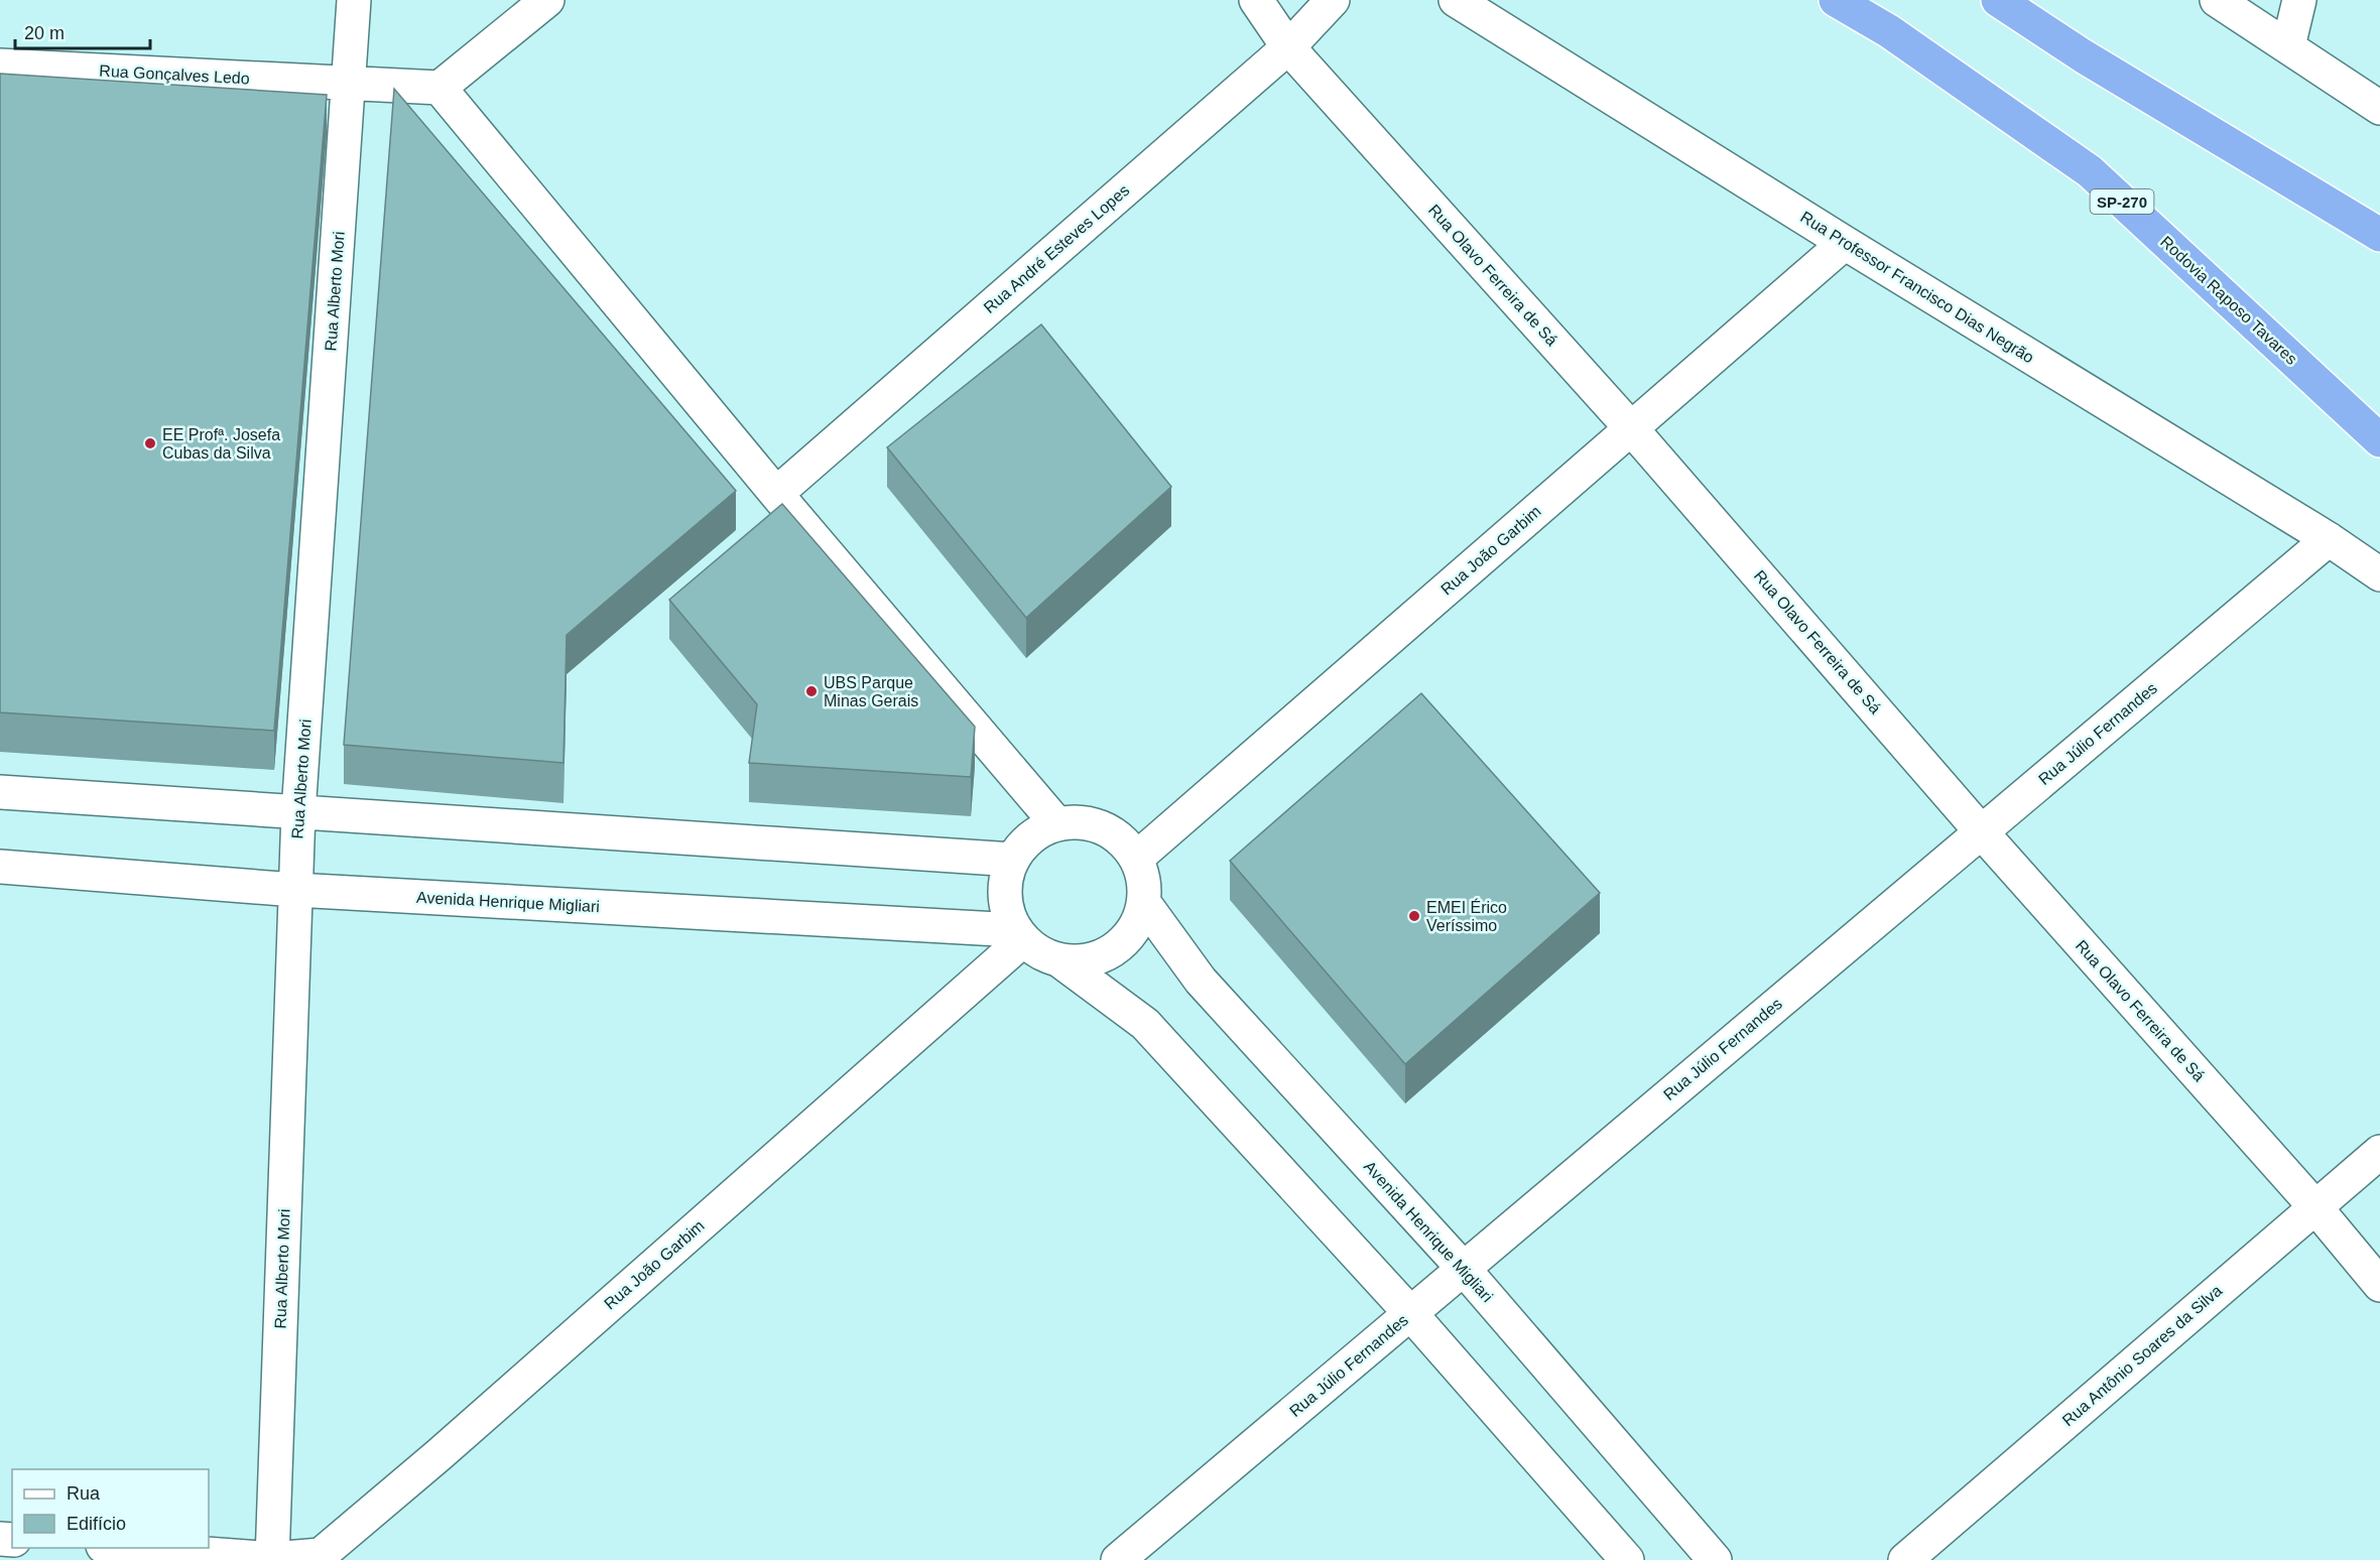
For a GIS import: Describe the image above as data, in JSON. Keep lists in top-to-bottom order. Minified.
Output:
{"streets":{"highway":["SP-270","Rodovia Raposo Tavares"],"street":["Rua Gonçalves Ledo","Rua André Esteves Lopes","Rua Olavo Ferreira de Sá","Rua Professor Francisco Dias Negrão","Rua Alberto Mori","Rua João Garbim","Rua Júlio Fernandes","Avenida Henrique Migliari","Rua Antônio Soares da Silva"]},"crossings":[["Rua Gonçalves Ledo","Rua Alberto Mori"],["Rua André Esteves Lopes","Rua Olavo Ferreira de Sá"],["Rua Olavo Ferreira de Sá","Rua João Garbim"],["Rua Olavo Ferreira de Sá","Rua Júlio Fernandes"],["Rua Olavo Ferreira de Sá","Rua Antônio Soares da Silva"],["Rua Professor Francisco Dias Negrão","Rua João Garbim"],["Rua Professor Francisco Dias Negrão","Rua Júlio Fernandes"],["Rua Alberto Mori","Rua João Garbim"],["Rua Alberto Mori","Avenida Henrique Migliari"],["Rua João Garbim","Avenida Henrique Migliari"],["Rua Júlio Fernandes","Avenida Henrique Migliari"]],"places":["EE Profª. Josefa Cubas da Silva","UBS Parque Minas Gerais","EMEI Érico Veríssimo"],"legend":["Rua","Edifício"],"scale_bar":"20 m"}
